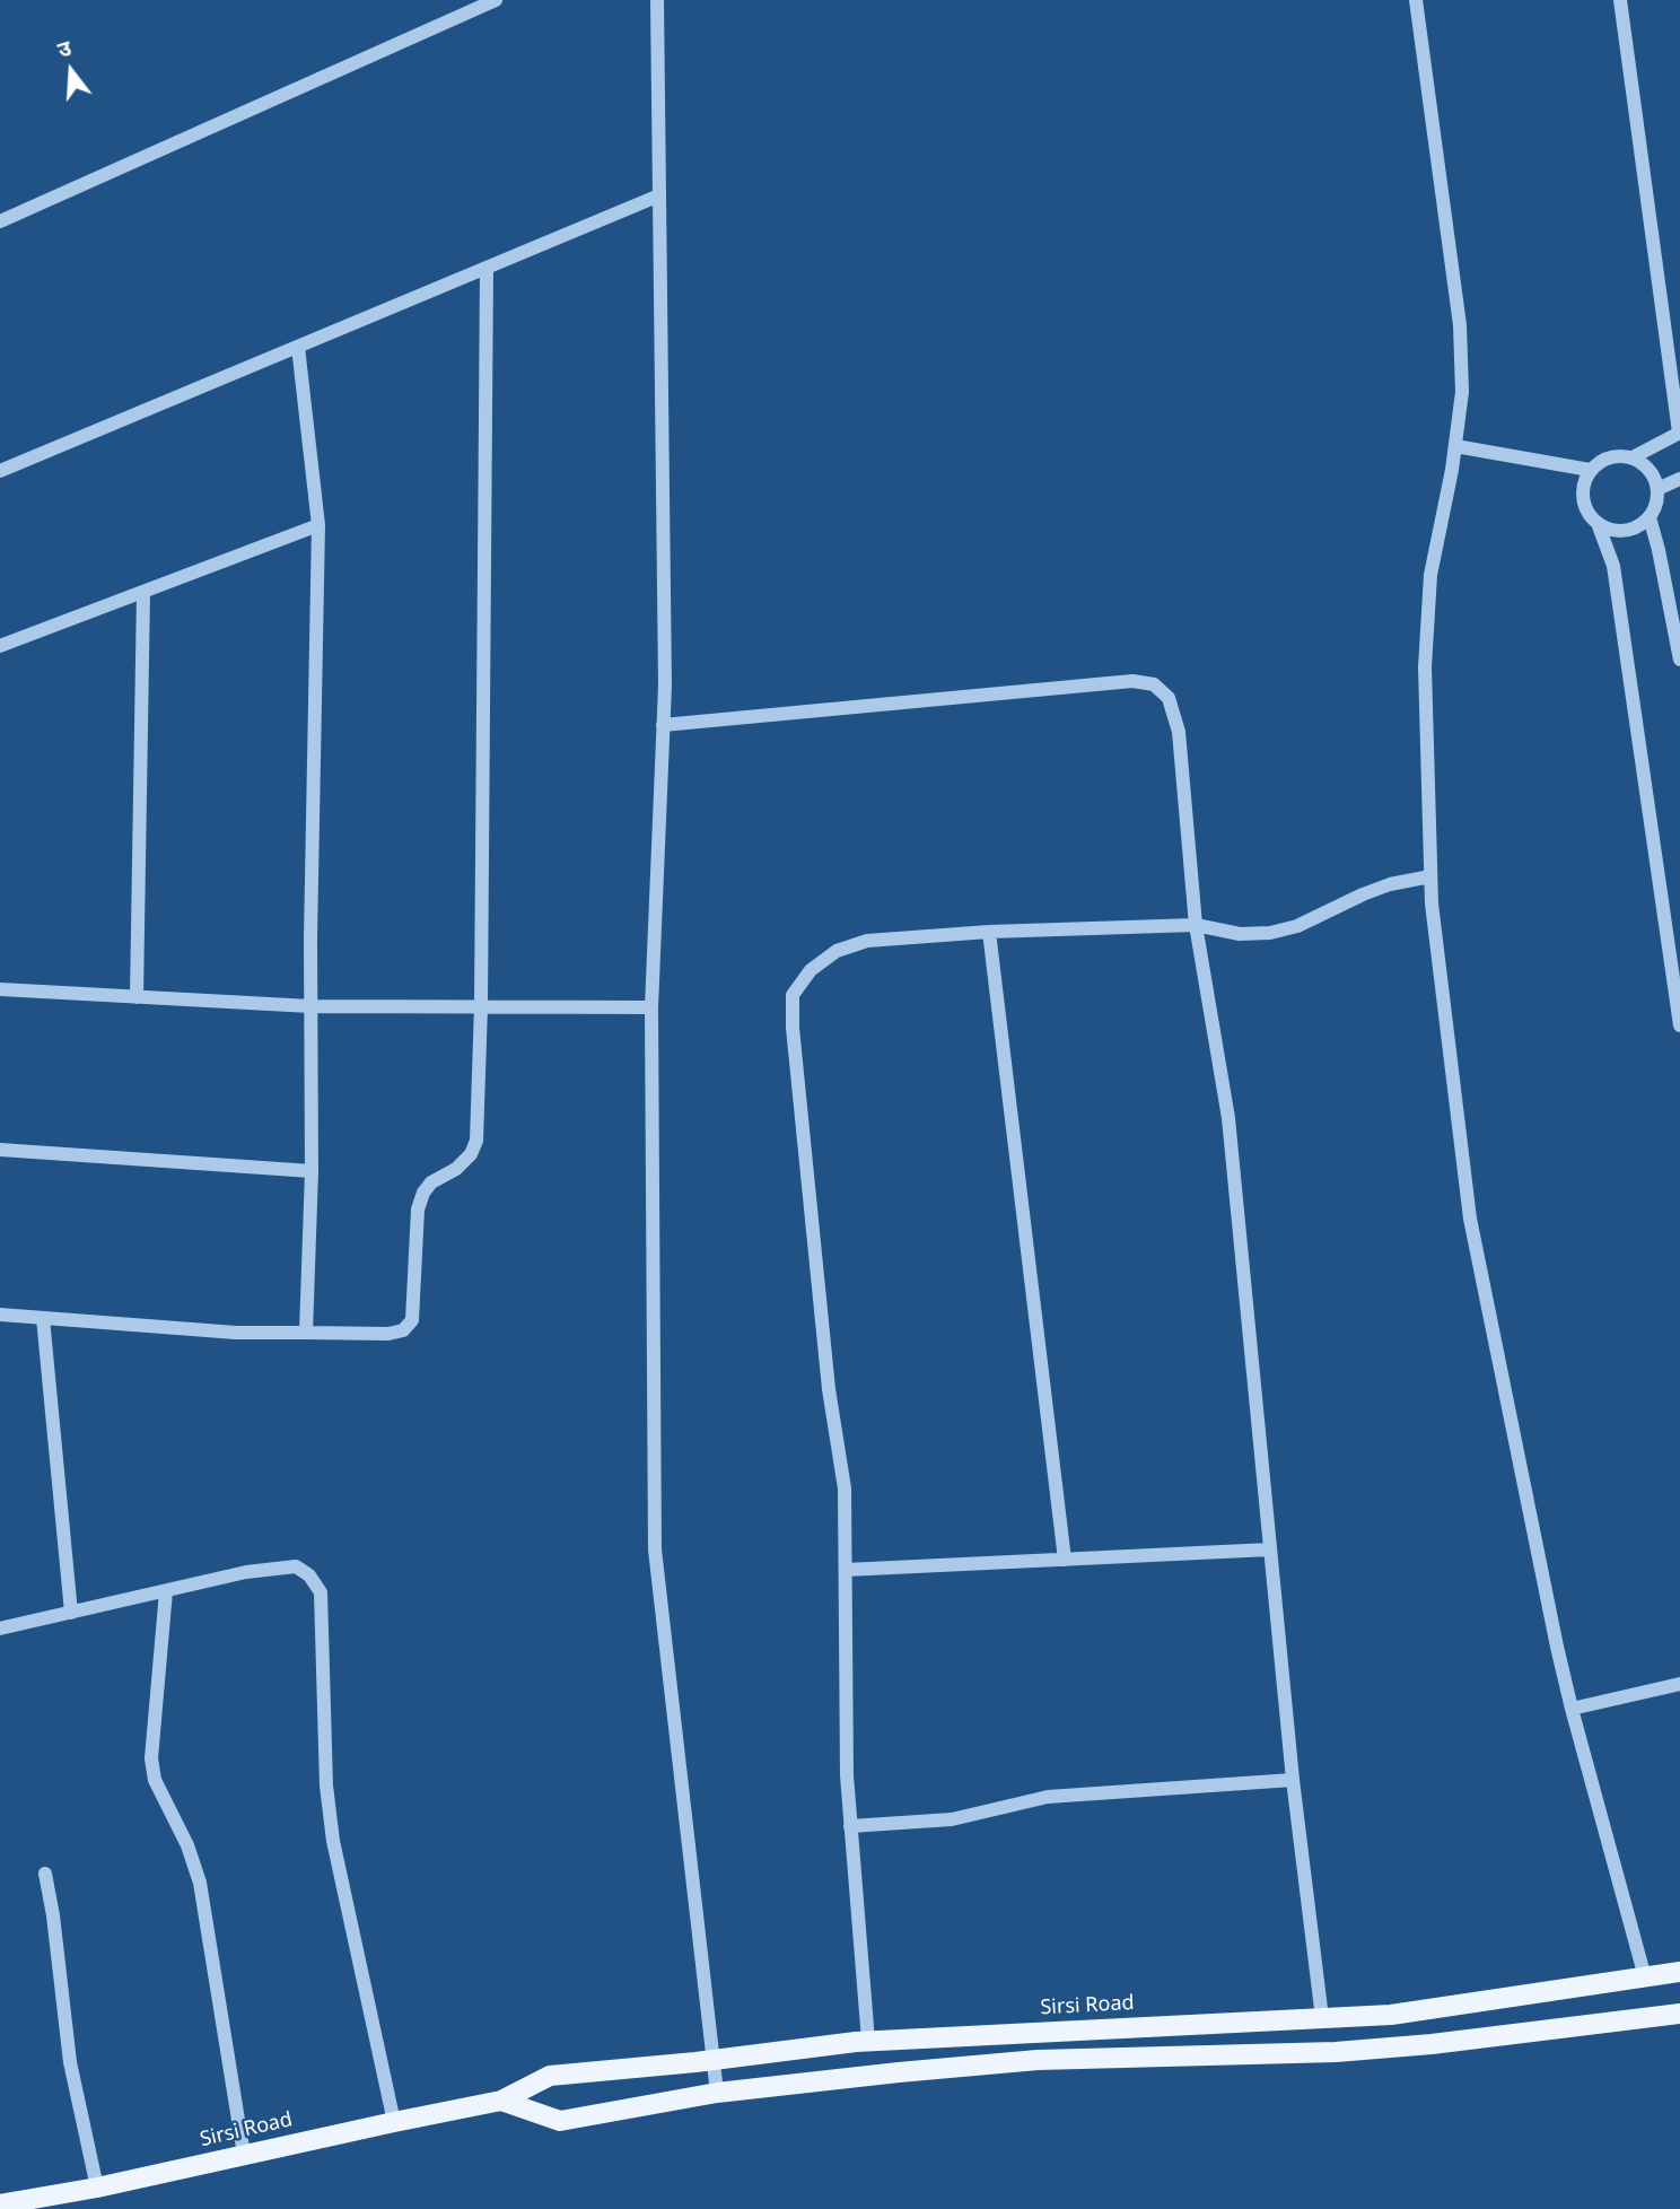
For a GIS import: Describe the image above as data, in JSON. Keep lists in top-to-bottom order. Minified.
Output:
{"streets":{"main road":["Sirsi Road"]},"north":"top"}
